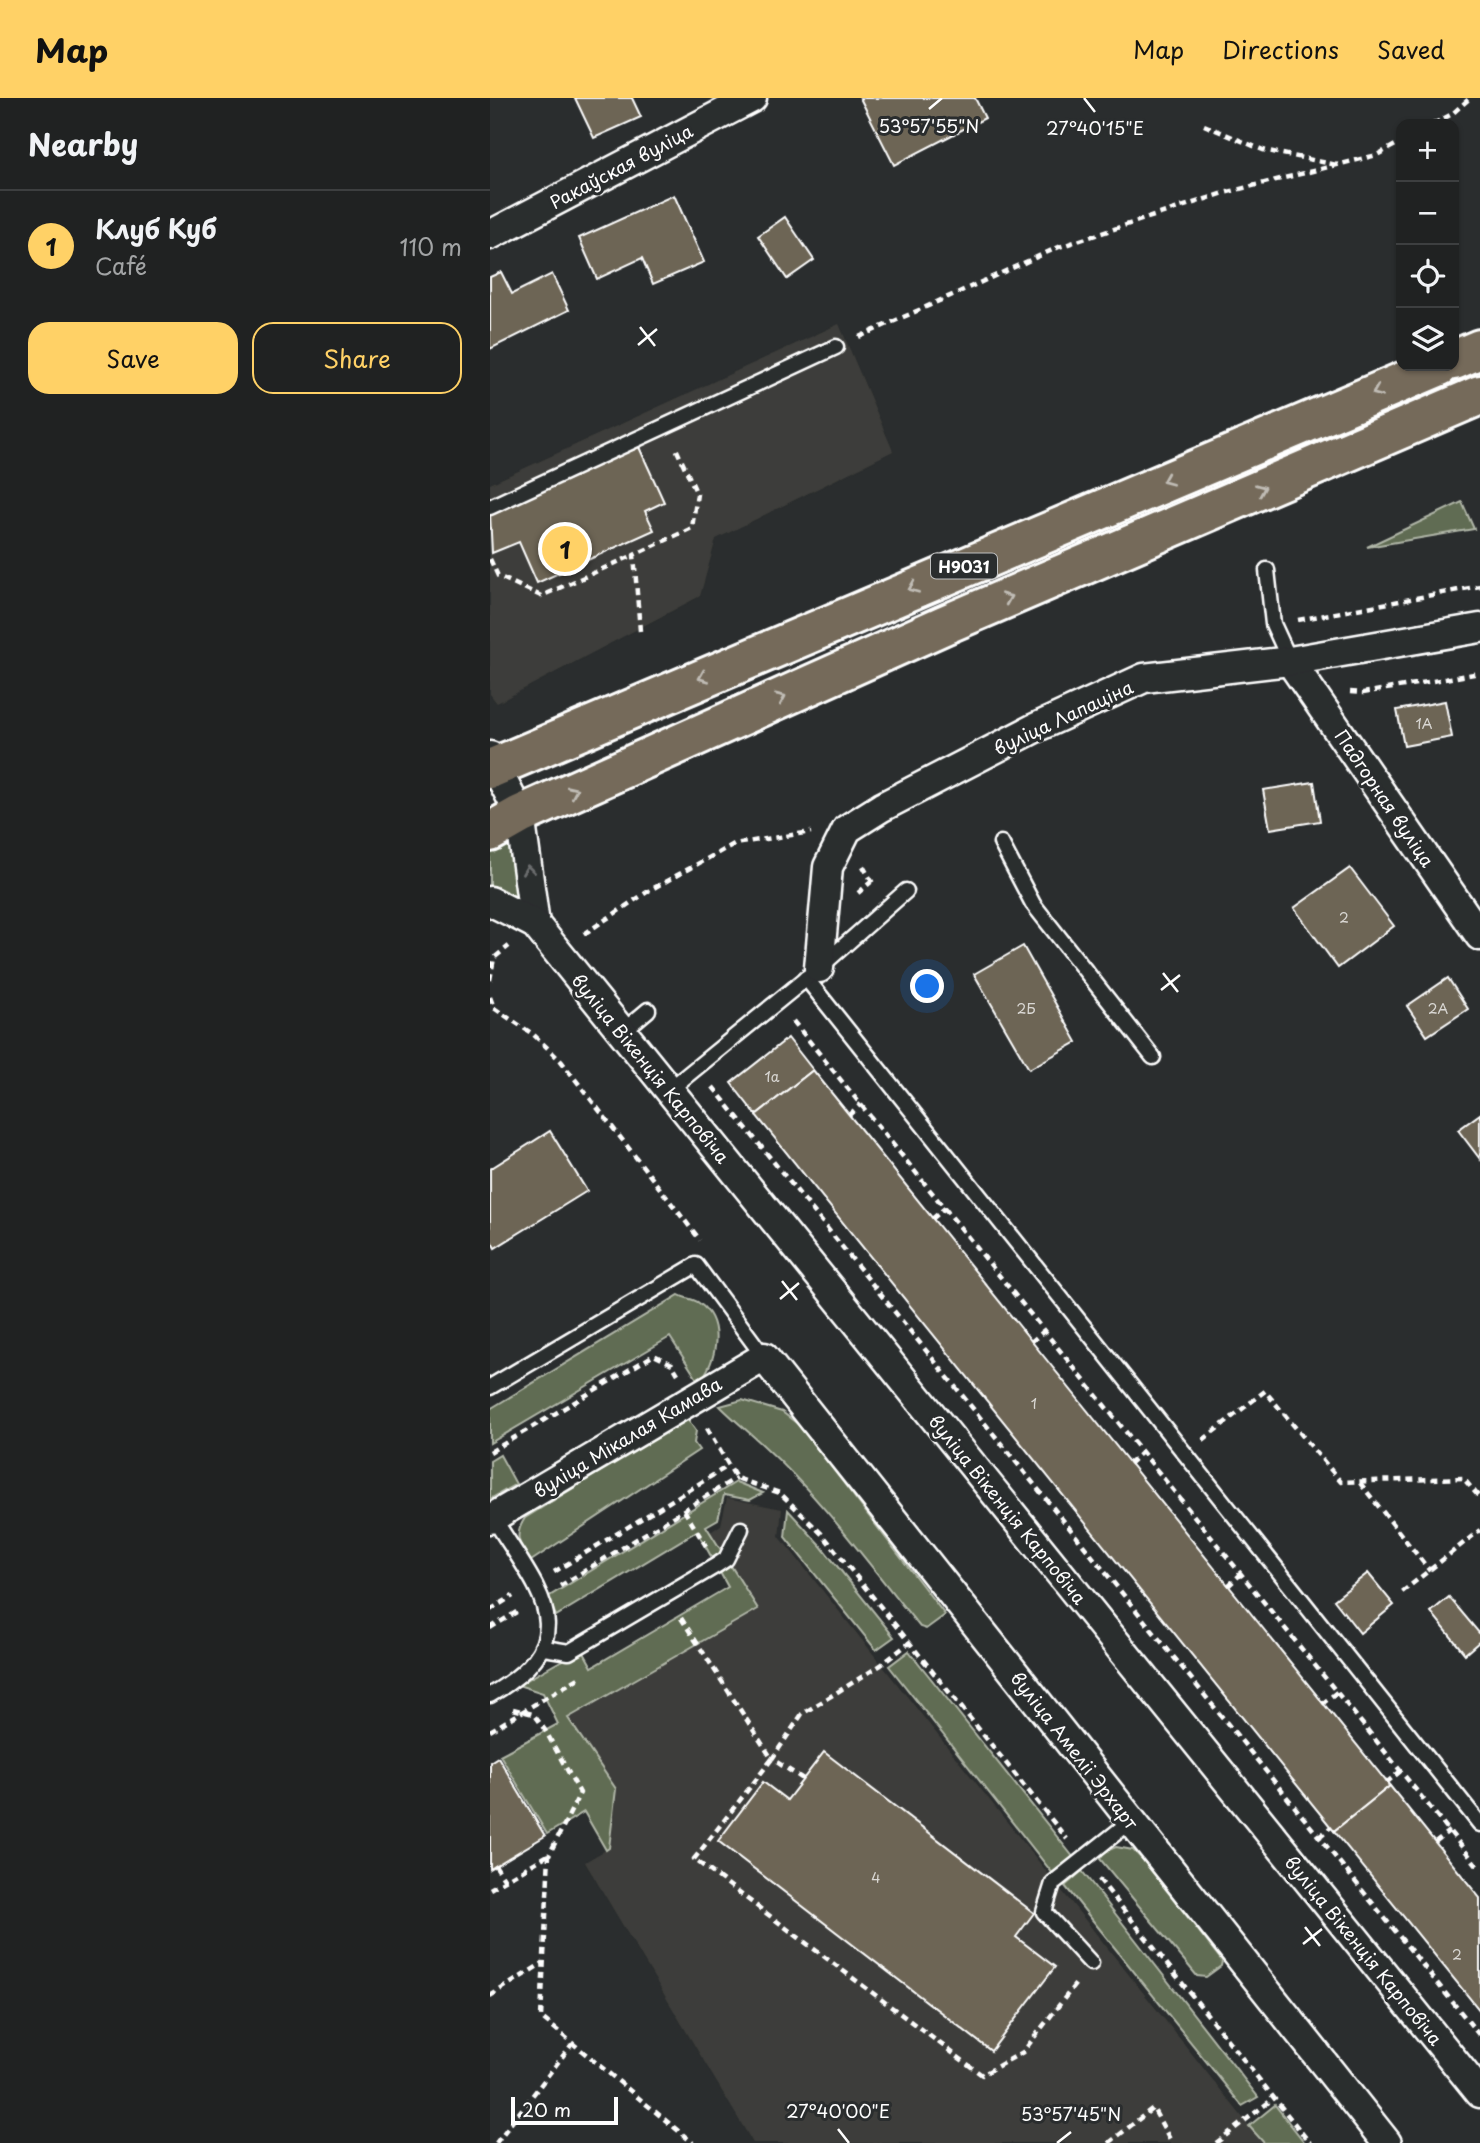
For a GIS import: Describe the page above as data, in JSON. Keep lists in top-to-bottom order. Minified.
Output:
{"streets":{"main road":["Н9031"],"street":["Ракаўская вуліца","вуліца Лапаціна","Падгорная вуліца","вуліца Вікенція Карповіча","вуліца Мікалая Камава","вуліца Амеліі Эрхарт"]},"crossings":[["вуліца Лапаціна","Падгорная вуліца"],["вуліца Мікалая Камава","вуліца Амеліі Эрхарт"]],"house_numbers":["1А","2","2Б","2А","1a","1","4","2"],"scale_bar":"20 m","page":{"header":"Map","nav":["Map","Directions","Saved"],"heading":"Nearby","map_buttons":["+","−"],"list":[{"mark":"1","name":"Клуб Куб","note":"Café","value":"110 m"}],"buttons":["Save","Share"],"pins":"1","scale":"20 m"},"coordinates":["53°57'55\"N","27°40'15\"E","27°40'00\"E","53°57'45\"N"]}
